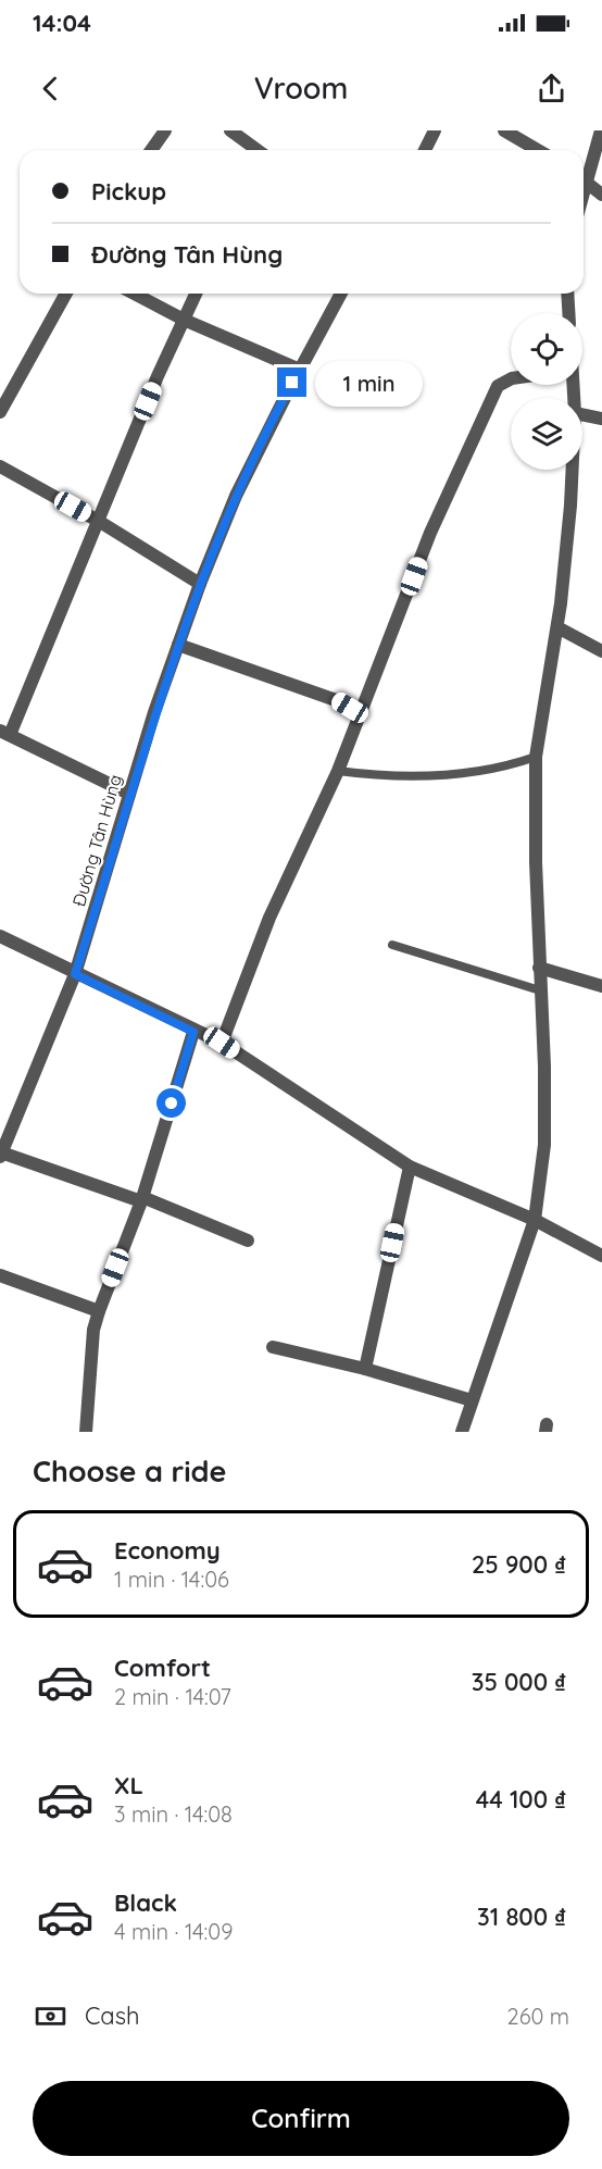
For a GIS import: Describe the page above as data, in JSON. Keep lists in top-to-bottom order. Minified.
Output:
{"streets":{"street":["Đường Tân Hùng"]},"page":{"status":"14:04","header":"Vroom","banner":["Pickup","Đường Tân Hùng"],"bubble":"1 min","heading":"Choose a ride","list":[{"name":"Economy","note":"1 min · 14:06","value":"25 900 ₫"},{"name":"Comfort","note":"2 min · 14:07","value":"35 000 ₫"},{"name":"XL","note":"3 min · 14:08","value":"44 100 ₫"},{"name":"Black","note":"4 min · 14:09","value":"31 800 ₫"}],"pay":["Cash","260 m"],"buttons":"Confirm"}}
